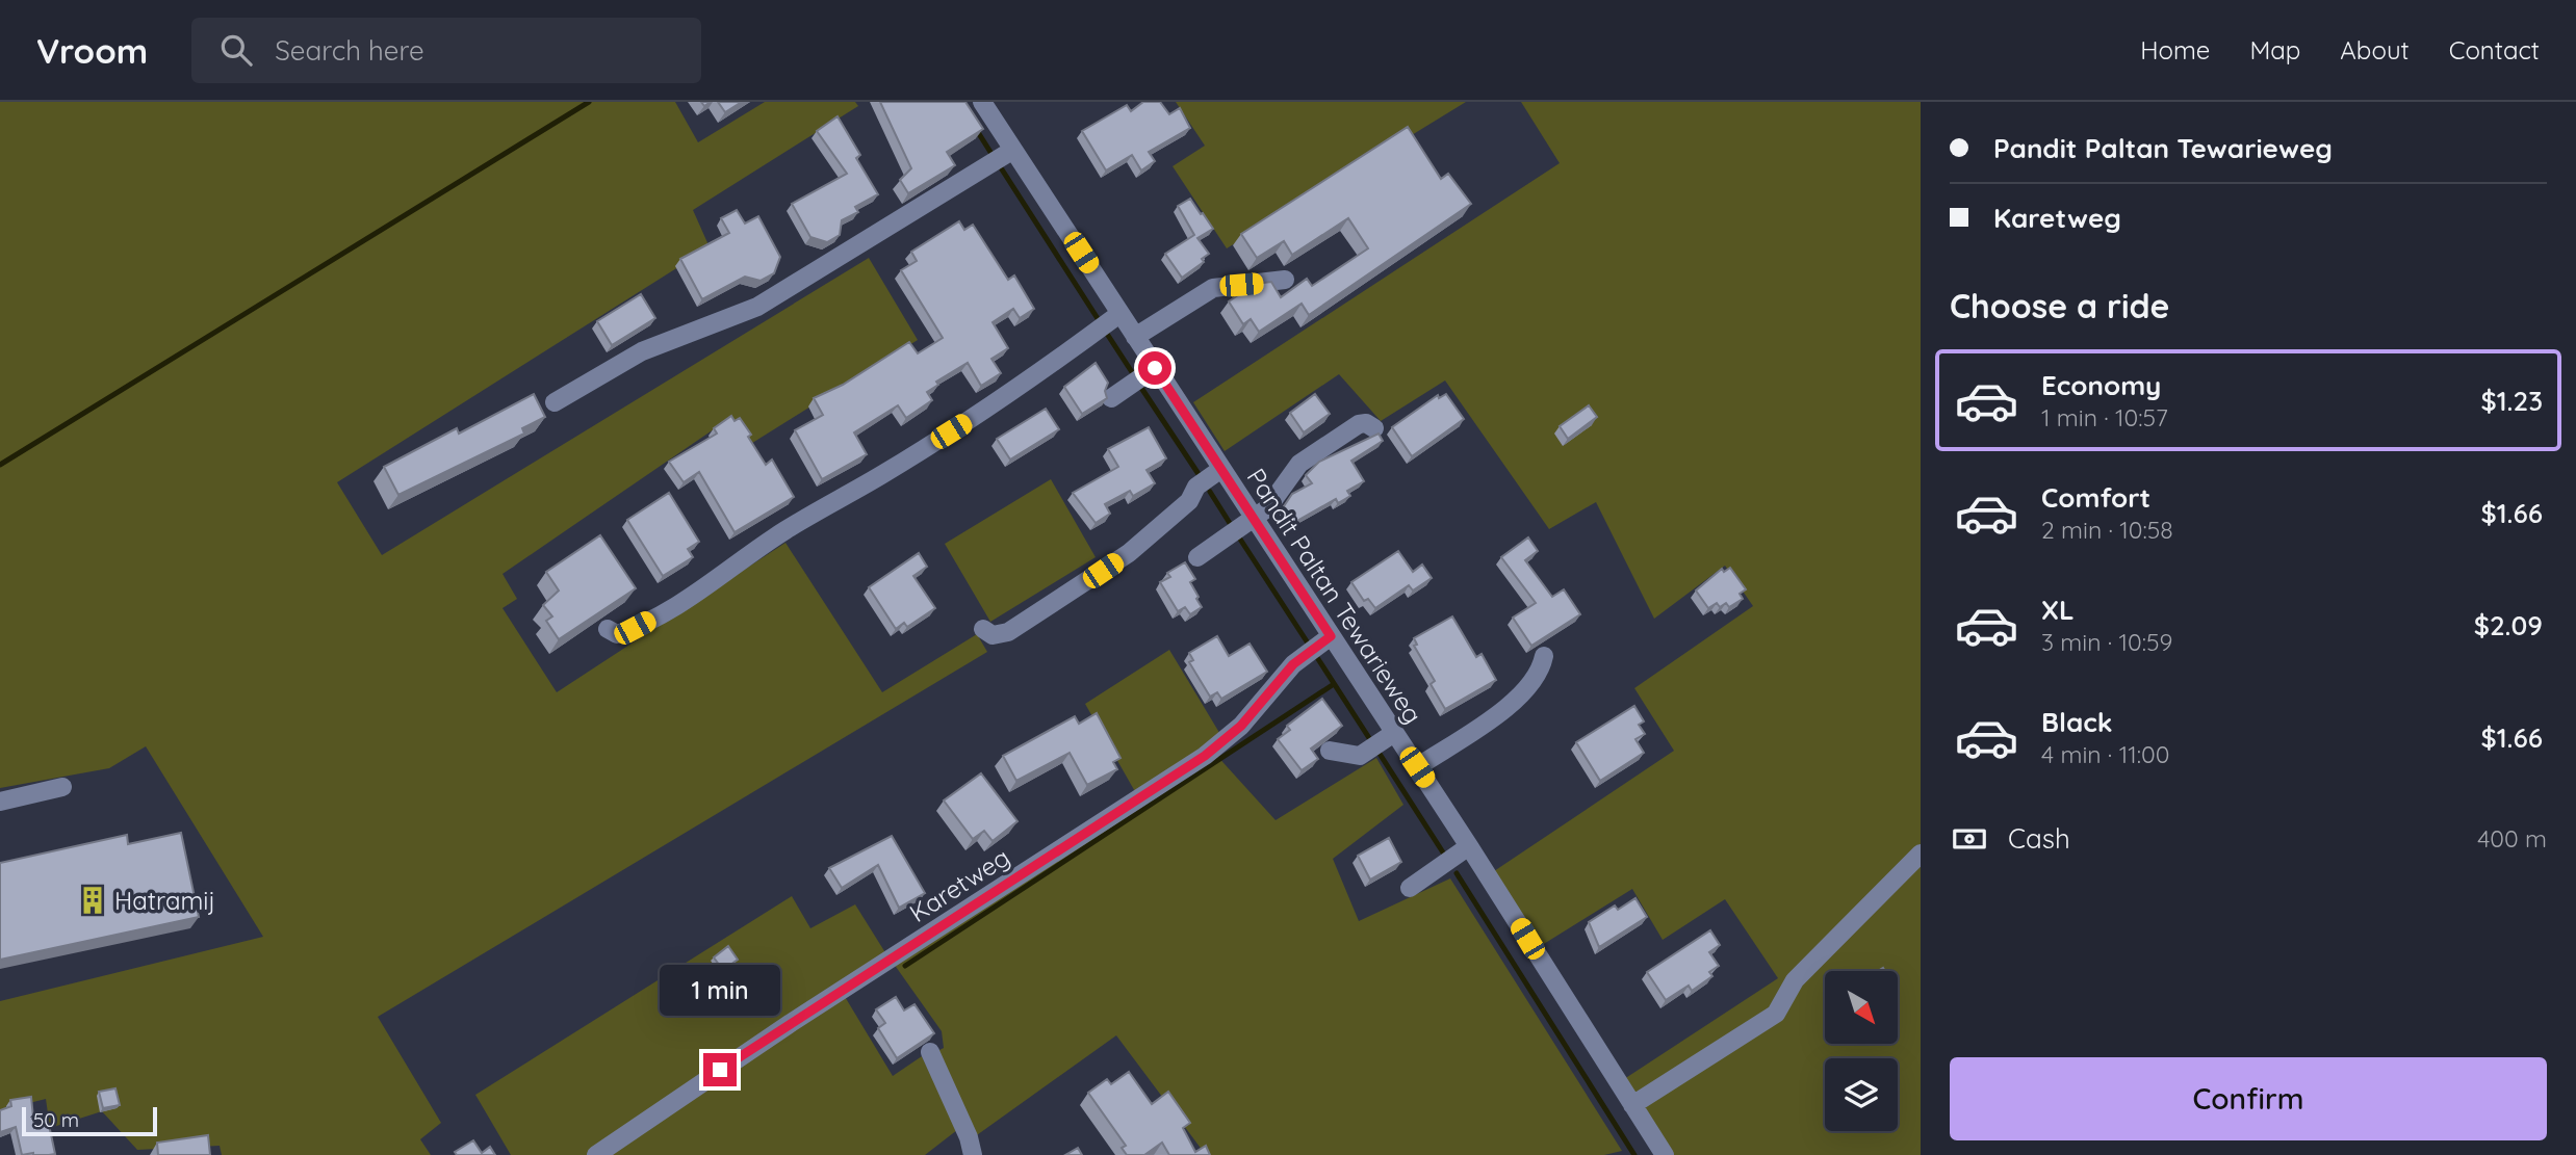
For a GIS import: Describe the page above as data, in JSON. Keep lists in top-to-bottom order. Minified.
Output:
{"streets":{"street":["Pandit Paltan Tewarieweg","Karetweg"]},"crossings":[["Pandit Paltan Tewarieweg","Karetweg"]],"places":{"building":["Hatramij"]},"scale_bar":"50 m","north":"bottom right","page":{"header":"Vroom","search":"Search here","nav":["Home","Map","About","Contact"],"banner":["Pandit Paltan Tewarieweg","Karetweg"],"heading":"Choose a ride","list":[{"name":"Economy","note":"1 min · 10:57","value":"$1.23"},{"name":"Comfort","note":"2 min · 10:58","value":"$1.66"},{"name":"XL","note":"3 min · 10:59","value":"$2.09"},{"name":"Black","note":"4 min · 11:00","value":"$1.66"}],"pay":["Cash","400 m"],"bubble":"1 min","buttons":"Confirm","scale":"50 m"}}
